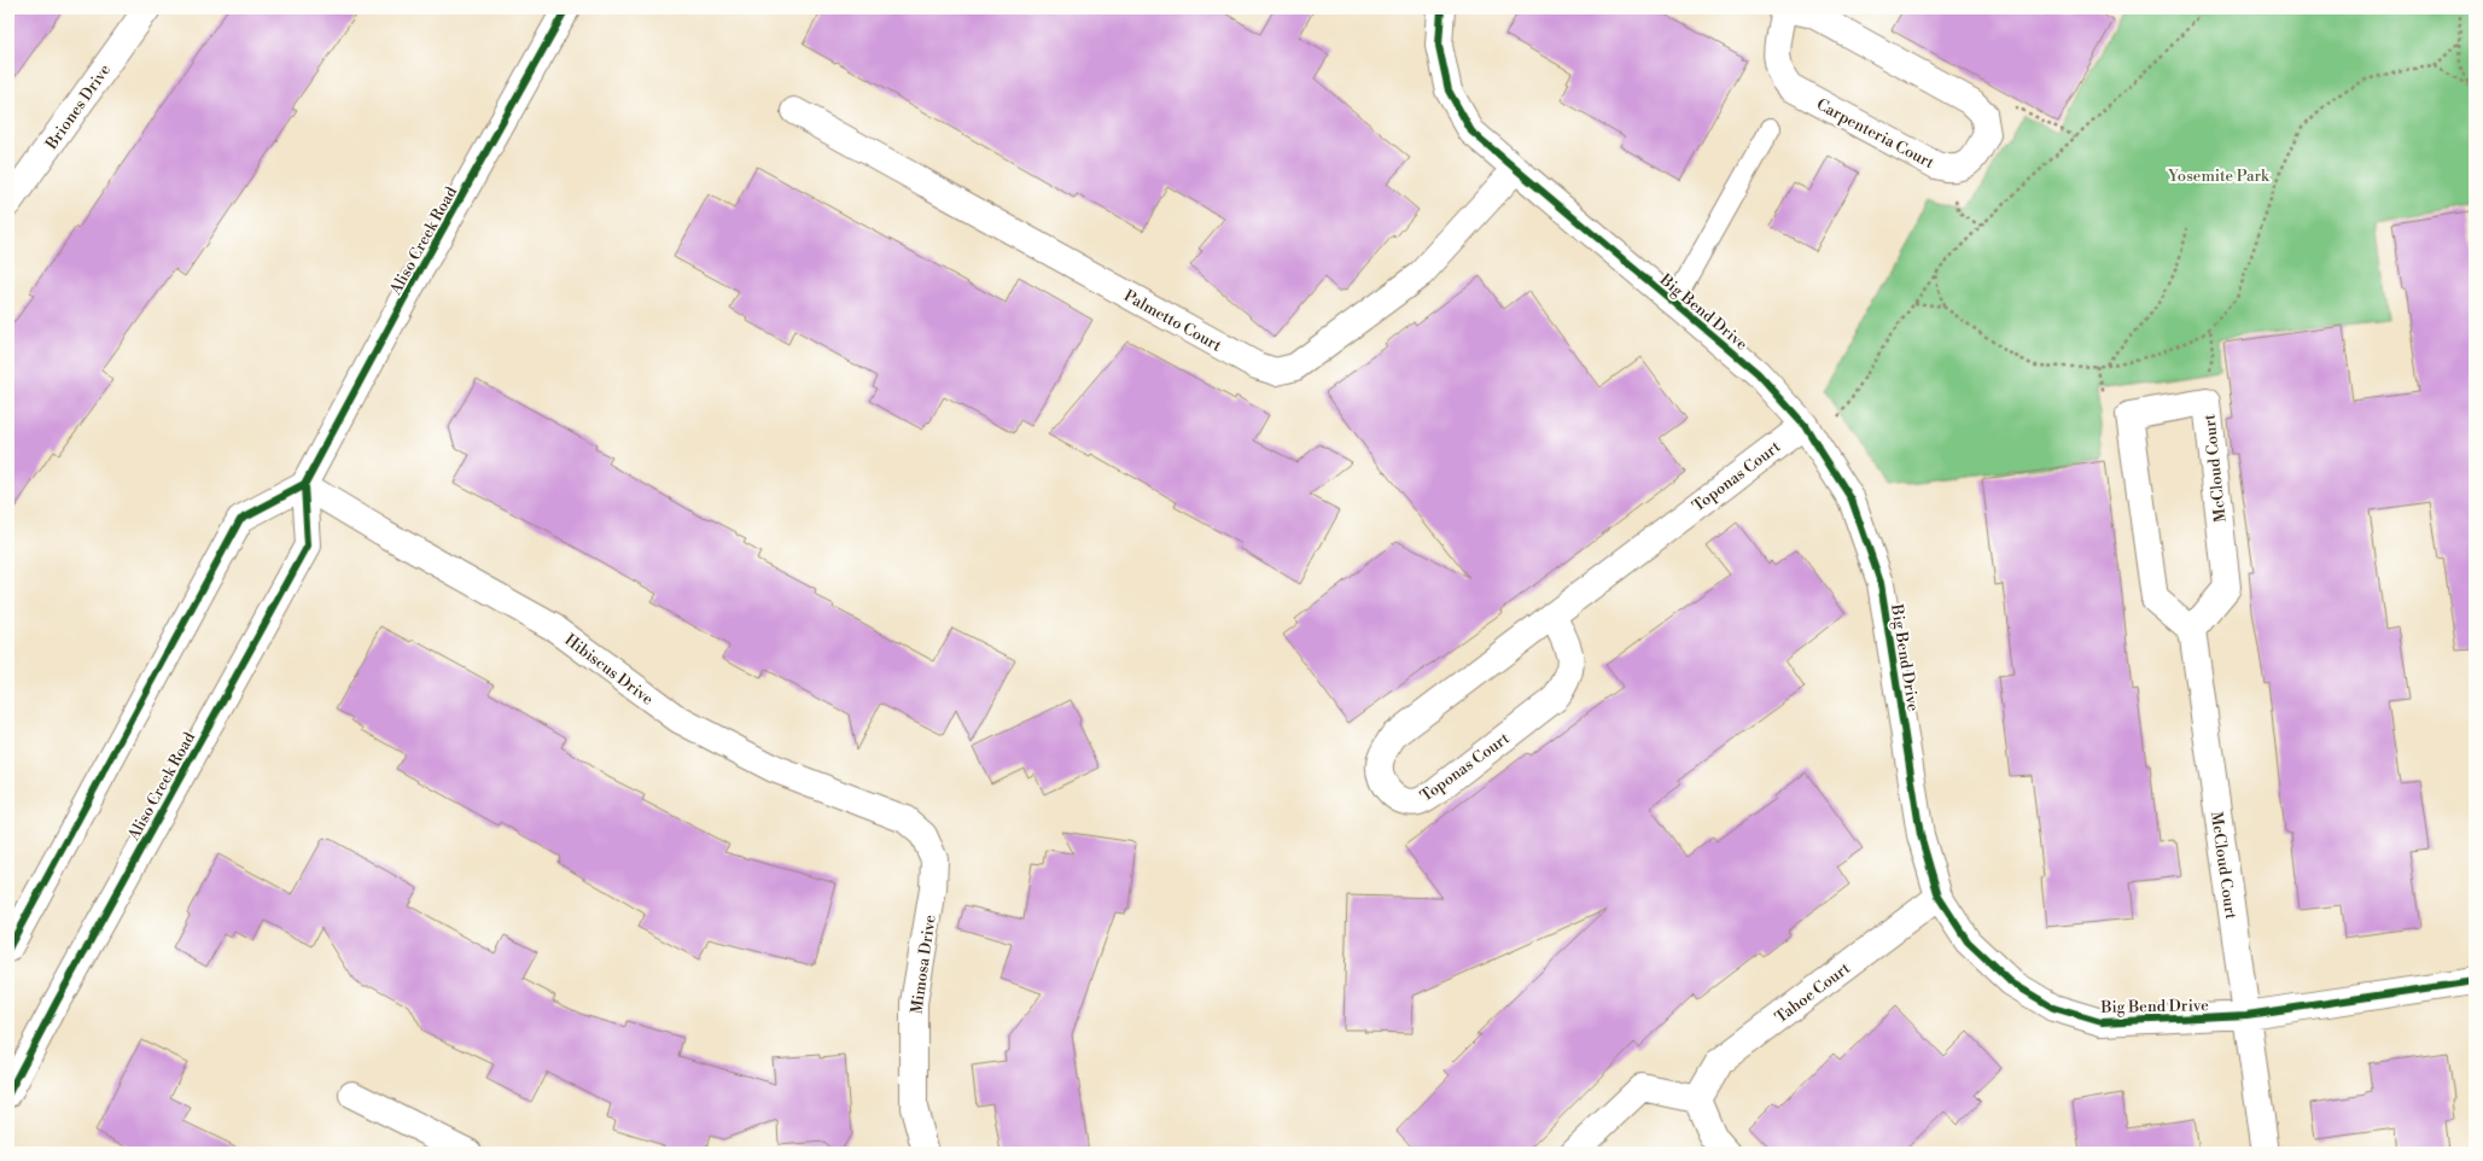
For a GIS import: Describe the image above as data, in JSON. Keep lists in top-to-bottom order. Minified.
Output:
{"streets":{"street":["Briones Drive","Carpenteria Court","Aliso Creek Road","Big Bend Drive","Palmetto Court","McCloud Court","Toponas Court","Hibiscus Drive","Mimosa Drive","Tahoe Court"]},"crossings":[["Aliso Creek Road","Hibiscus Drive"],["Big Bend Drive","Palmetto Court"],["Big Bend Drive","McCloud Court"],["Big Bend Drive","Toponas Court"],["Big Bend Drive","Tahoe Court"],["Hibiscus Drive","Mimosa Drive"]],"parks":["Yosemite Park"]}
